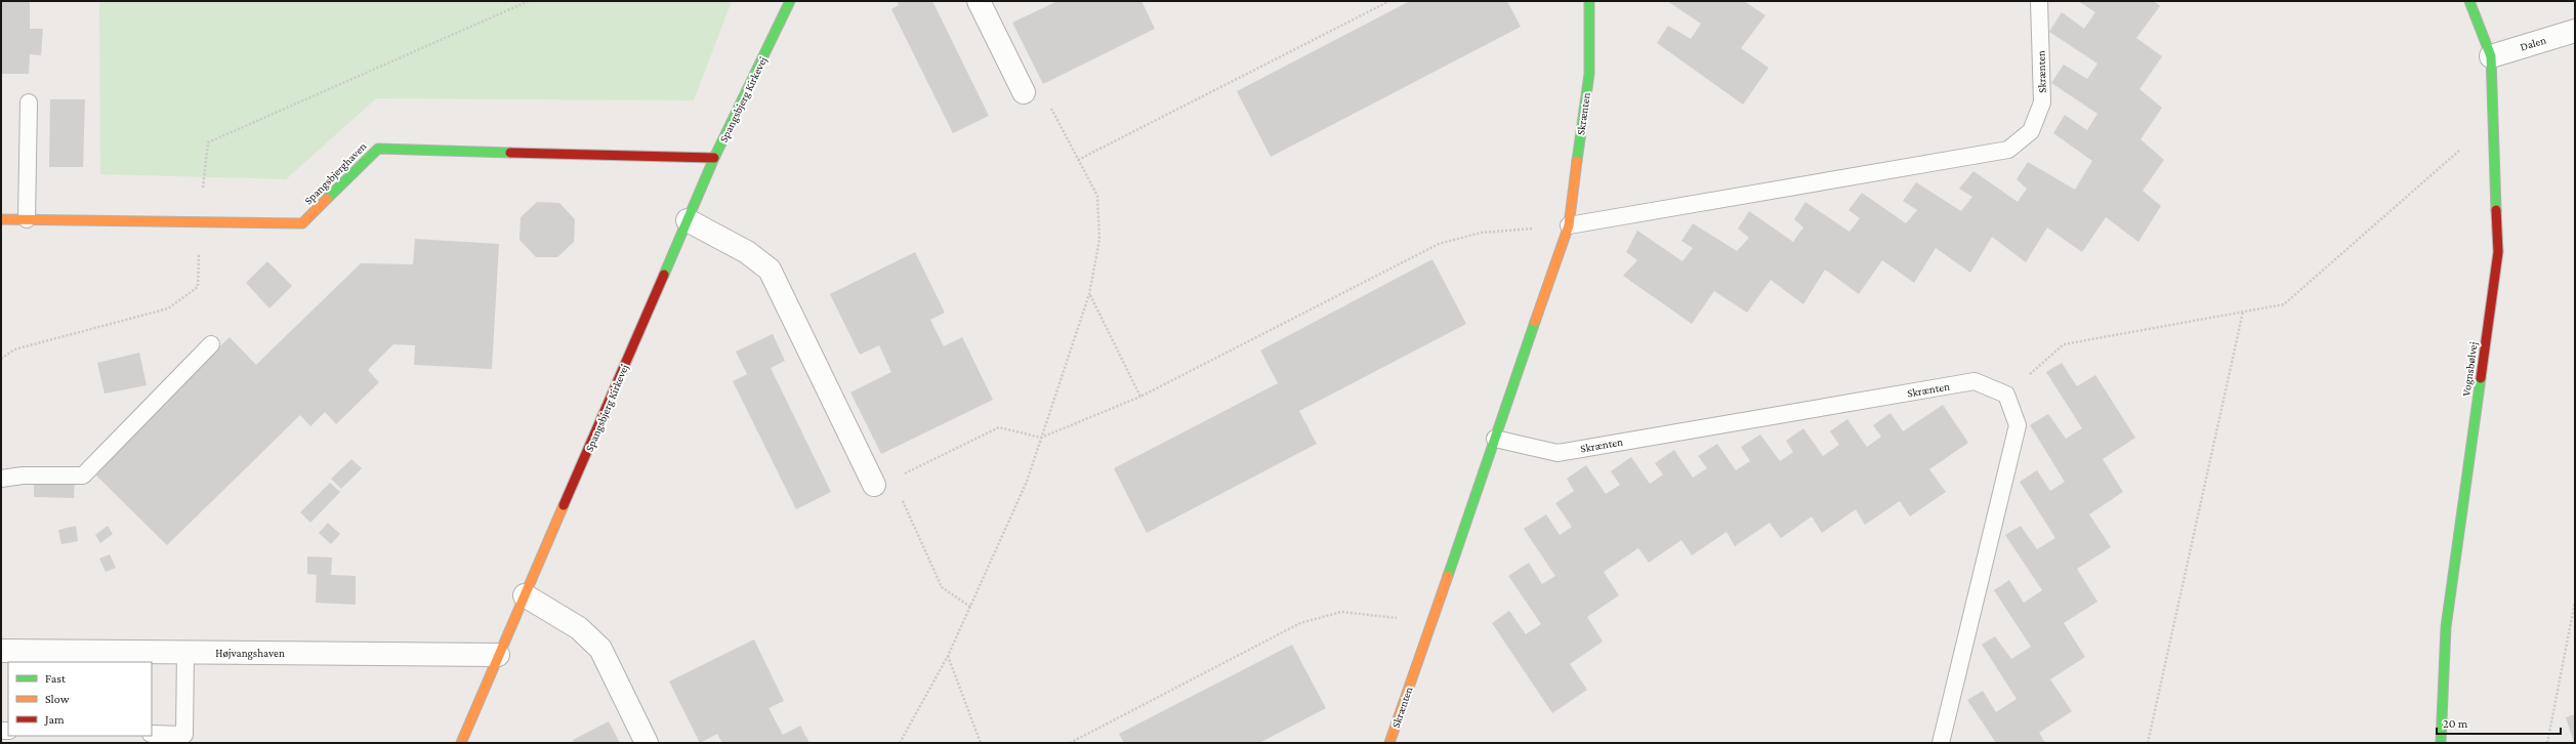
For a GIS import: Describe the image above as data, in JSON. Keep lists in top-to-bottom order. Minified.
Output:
{"streets":{"street":["Dalen","Skrænten","Spangsbjerg Kirkevej","Spangsbjerghaven","Vognsbølvej","Højvangshaven"]},"crossings":[["Dalen","Vognsbølvej"],["Spangsbjerg Kirkevej","Spangsbjerghaven"],["Spangsbjerg Kirkevej","Højvangshaven"]],"legend":["Fast","Slow","Jam"],"scale_bar":"20 m"}
